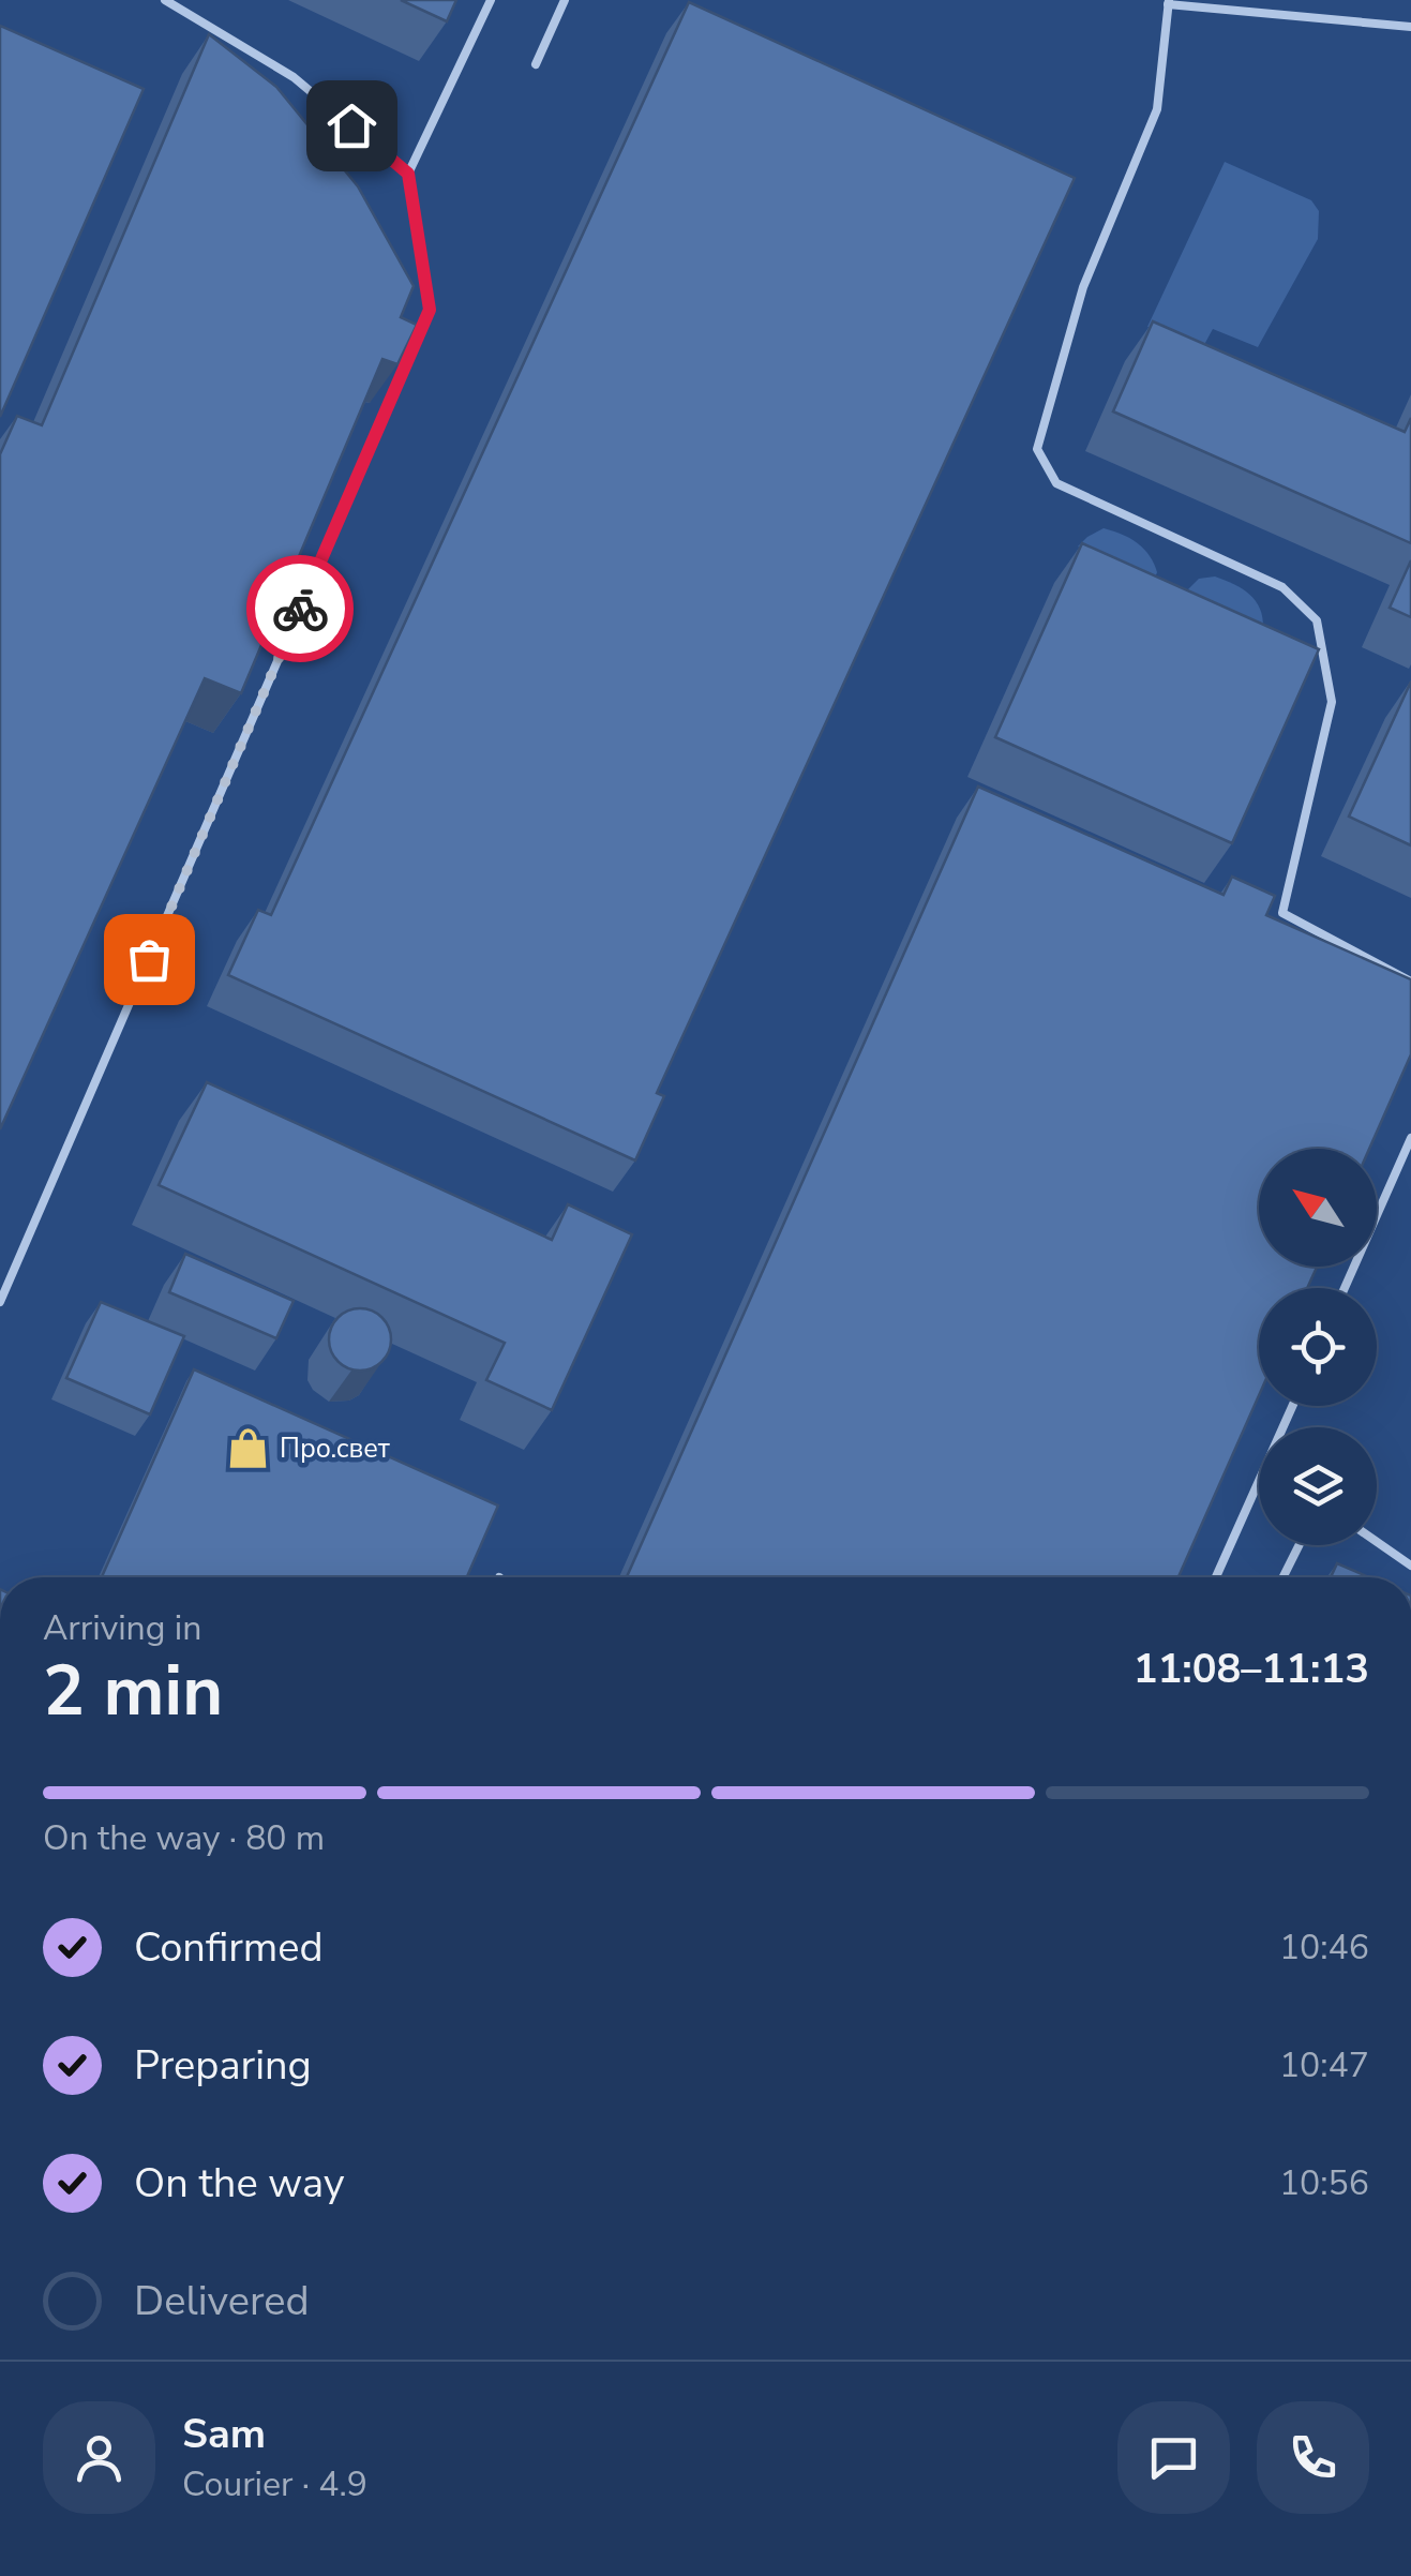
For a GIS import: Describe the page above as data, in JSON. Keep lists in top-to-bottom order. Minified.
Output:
{"places":{"shop":["Про.свет"]},"north":"top left","page":{"heading":["2 min","Arriving in","11:08–11:13"],"panel":["Sam","Courier · 4.9"],"bar":"On the way · 80 m","list":[["Confirmed","10:46"],["Preparing","10:47"],["On the way","10:56"],"Delivered"]}}
